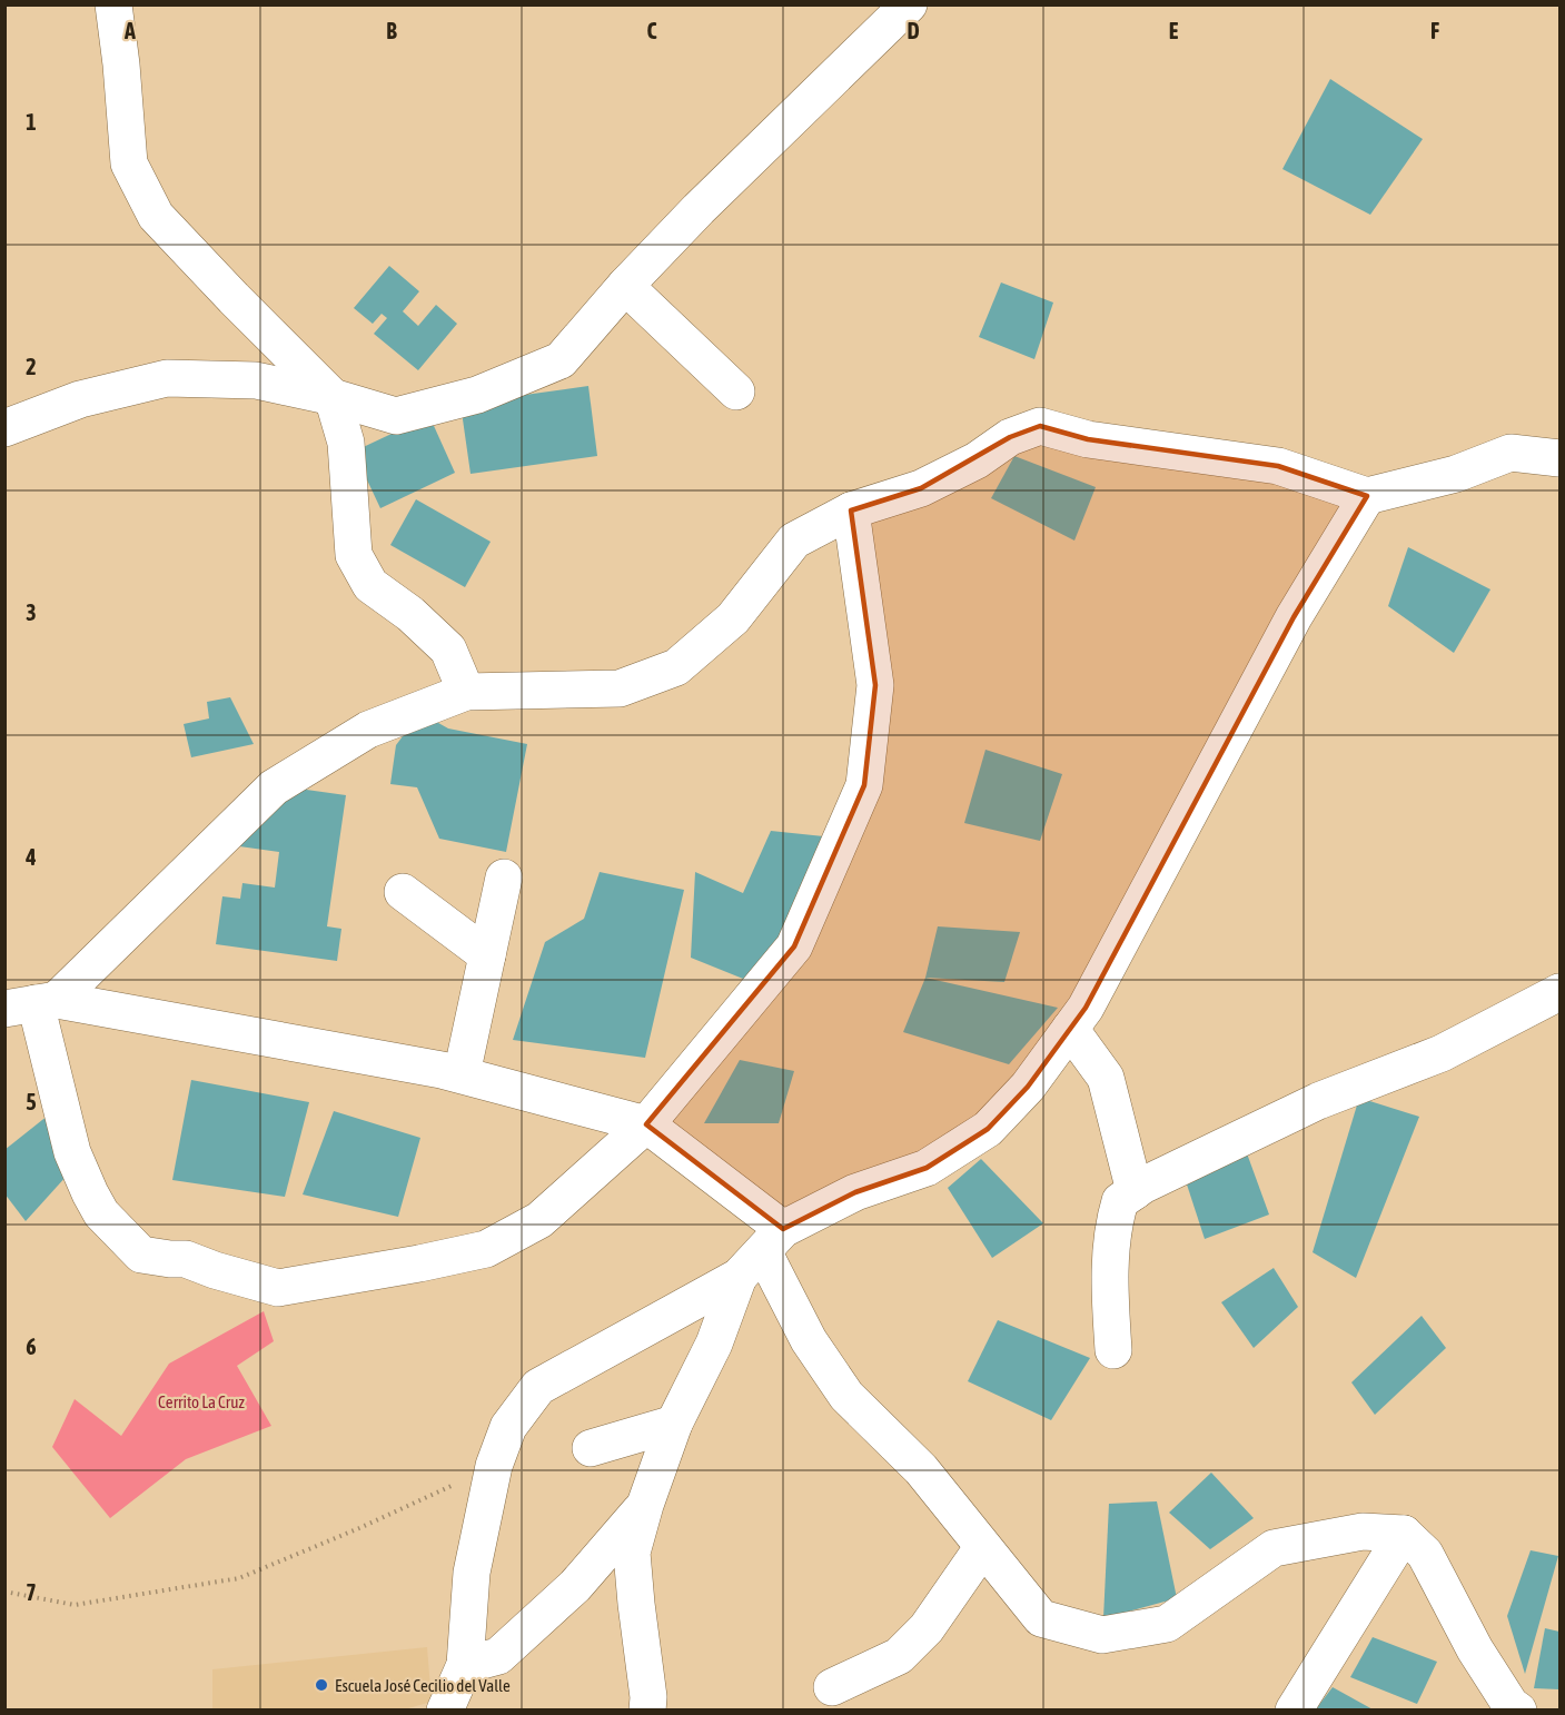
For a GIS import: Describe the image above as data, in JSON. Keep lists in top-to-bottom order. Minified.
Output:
{"parks":["Cerrito La Cruz"],"places":["Escuela José Cecilio del Valle"],"grid":{"columns":["A","B","C","D","E","F"],"rows":["1","2","3","4","5","6","7"]}}
